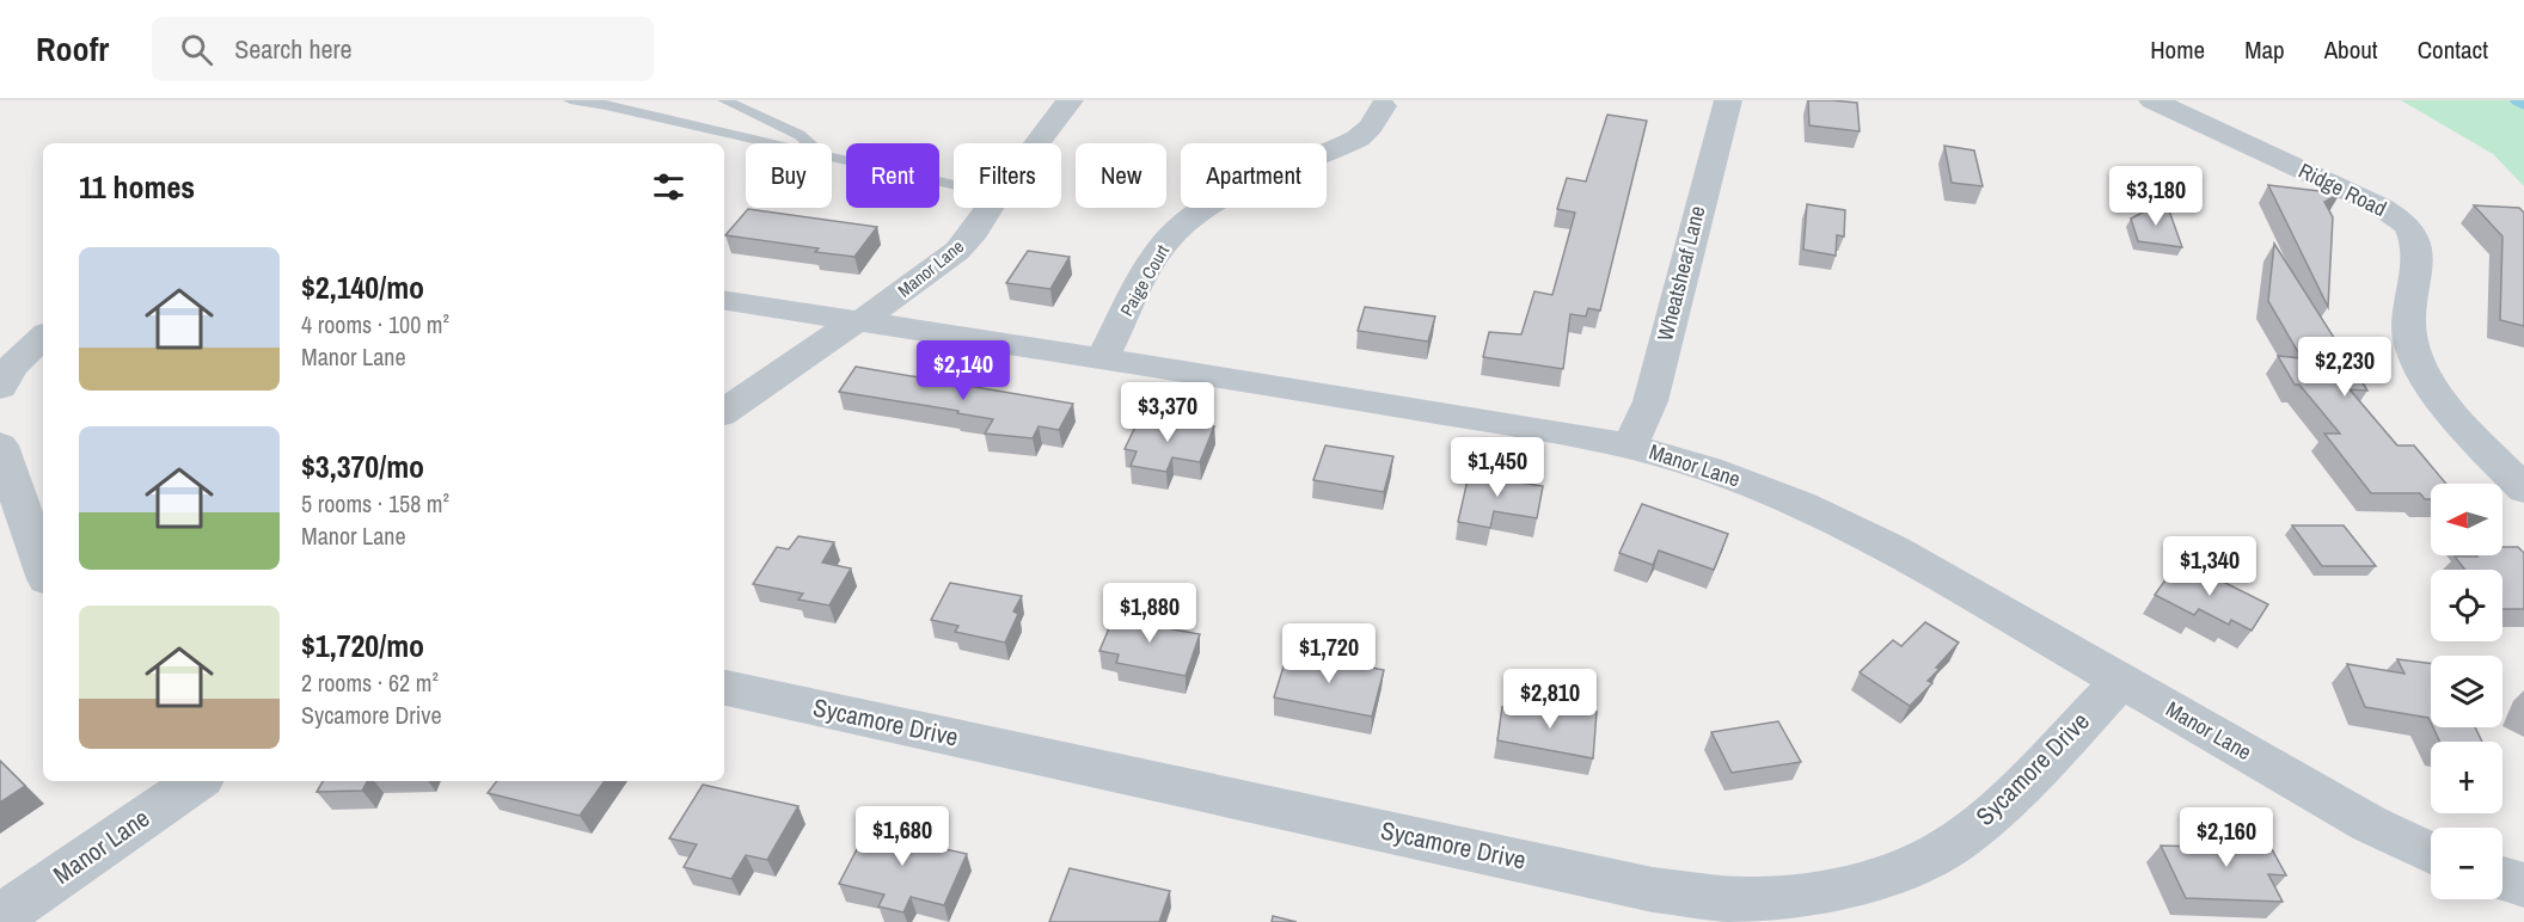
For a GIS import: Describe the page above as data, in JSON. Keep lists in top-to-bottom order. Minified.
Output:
{"streets":{"street":["Ridge Road","Manor Lane","Wheatsheaf Lane","Paige Court","Sycamore Drive"]},"crossings":[["Manor Lane","Wheatsheaf Lane"],["Manor Lane","Paige Court"],["Manor Lane","Sycamore Drive"]],"north":"left","page":{"header":"Roofr","search":"Search here","nav":["Home","Map","About","Contact"],"chip":["Buy","Rent","Filters","New","Apartment"],"heading":"11 homes","price":["$3,180","$2,230","$2,140","$3,370","$1,450","$1,340","$1,880","$1,720","$2,810","$1,680","$2,160"],"list":[{"name":"$2,140/mo","note":"4 rooms · 100 m² · Manor Lane"},{"name":"$3,370/mo","note":"5 rooms · 158 m² · Manor Lane"},{"name":"$1,720/mo","note":"2 rooms · 62 m² · Sycamore Drive"}],"map_buttons":["+","−"]}}
